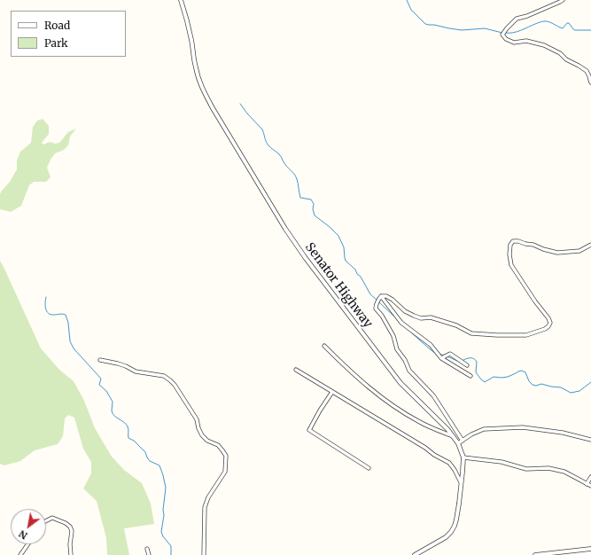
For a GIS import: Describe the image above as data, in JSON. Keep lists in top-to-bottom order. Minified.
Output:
{"streets":{"street":["Senator Highway"]},"legend":["Road","Park"],"north":"bottom left"}
